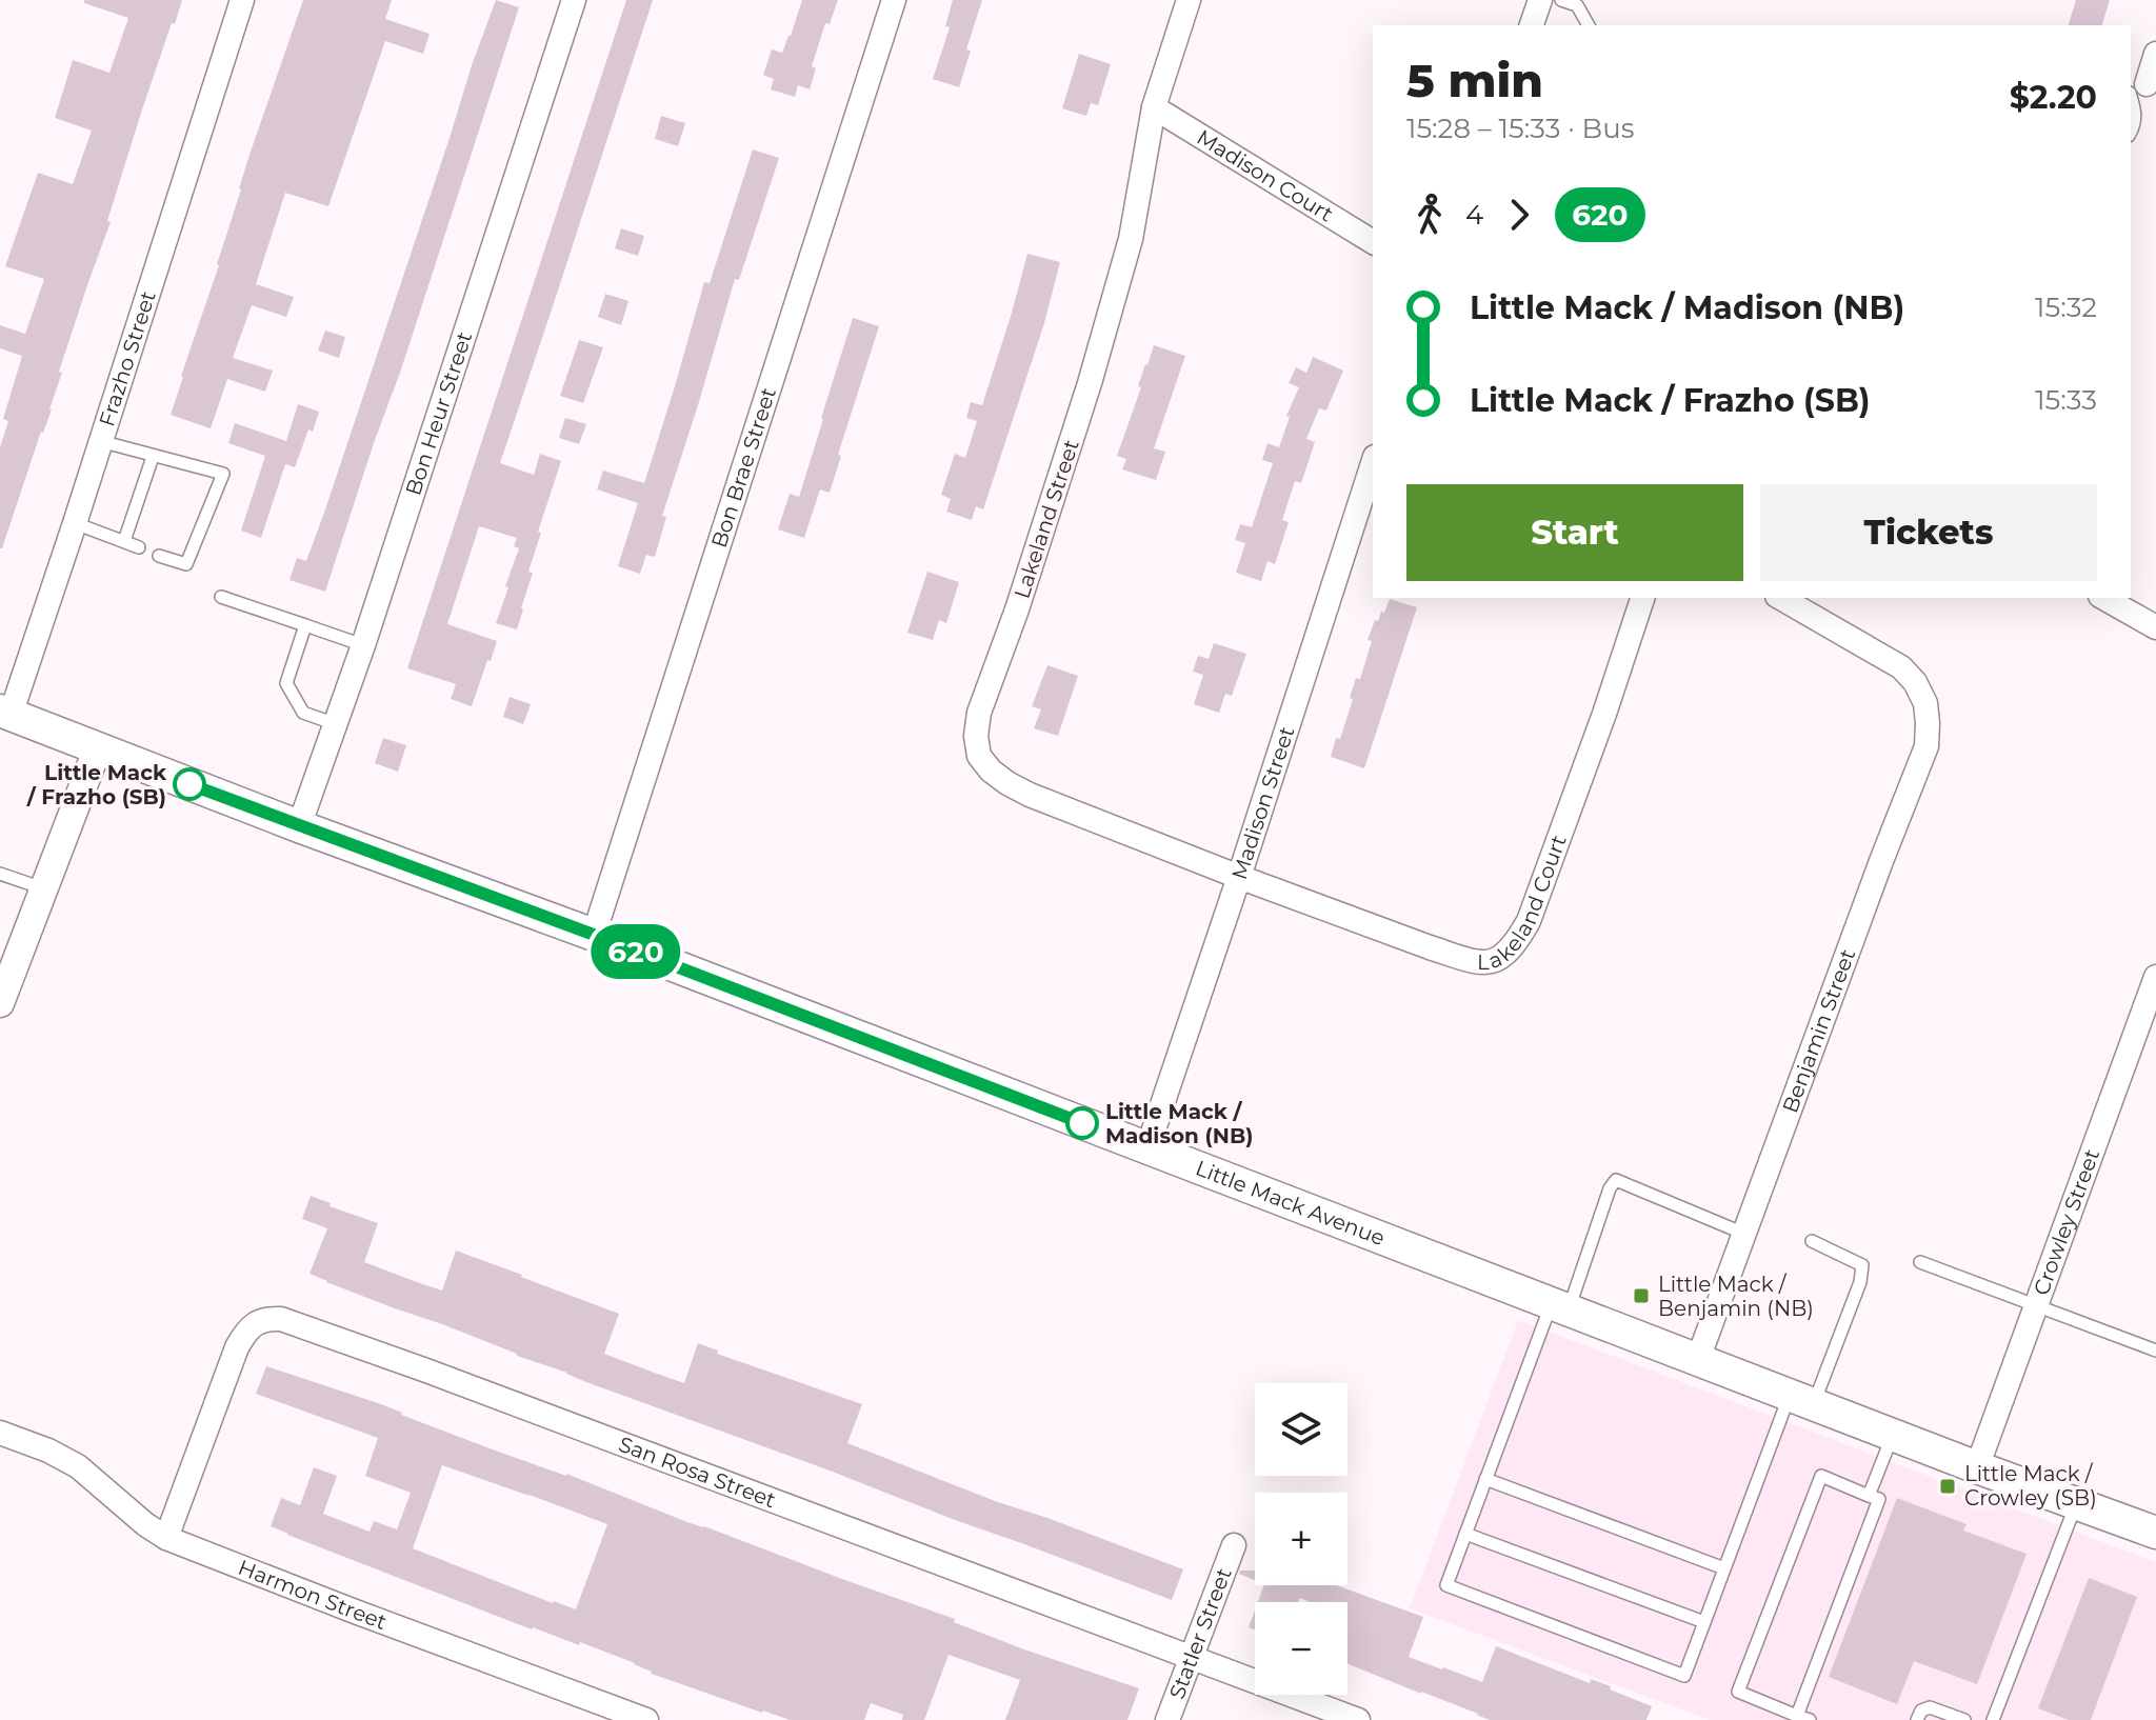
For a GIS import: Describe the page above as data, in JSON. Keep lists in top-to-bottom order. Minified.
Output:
{"streets":{"main road":["Little Mack Avenue"],"street":["Madison Court","Frazho Street","Bon Heur Street","Bon Brae Street","Lakeland Street","Madison Street","Lakeland Court","Benjamin Street","Crowley Street","San Rosa Street","Harmon Street","Statler Street"]},"crossings":[["Madison Court","Lakeland Street"],["Frazho Street","Little Mack Avenue"],["Bon Heur Street","Little Mack Avenue"],["Bon Brae Street","Little Mack Avenue"],["Lakeland Street","Madison Street"],["Lakeland Street","Lakeland Court"],["Madison Street","Lakeland Court"],["Madison Street","Little Mack Avenue"],["Benjamin Street","Little Mack Avenue"],["Little Mack Avenue","Crowley Street"],["San Rosa Street","Harmon Street"],["San Rosa Street","Statler Street"]],"places":{"other":["Little Mack / Frazho (SB)","Little Mack / Madison (NB)"],"transit":["Little Mack / Benjamin (NB)","Little Mack / Crowley (SB)"]},"lines":["bus line 620"],"page":{"on_map":"620","heading":["5 min","15:28 – 15:33 · Bus","$2.20"],"legs":["4","620"],"list":[{"name":"Little Mack / Madison (NB)","value":"15:32"},{"name":"Little Mack / Frazho (SB)","value":"15:33"}],"buttons":["Start","Tickets"],"map_buttons":["+","−"]}}
